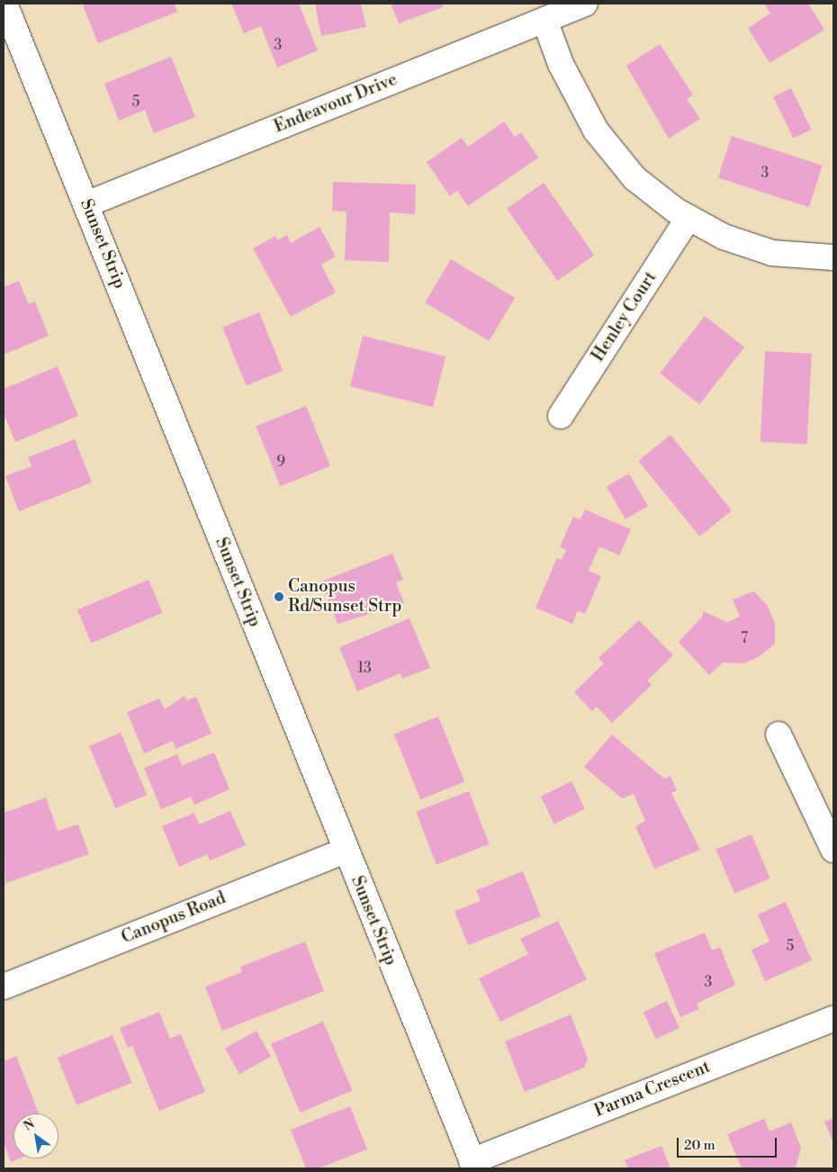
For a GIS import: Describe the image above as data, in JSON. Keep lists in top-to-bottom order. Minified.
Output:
{"streets":{"street":["Endeavour Drive","Sunset Strip","Henley Court","Canopus Road","Parma Crescent"]},"crossings":[["Endeavour Drive","Sunset Strip"],["Sunset Strip","Canopus Road"],["Sunset Strip","Parma Crescent"]],"places":["Canopus Rd/Sunset Strp"],"house_numbers":["3","5","3","9","7","13","5","3"],"scale_bar":"20 m","north":"top left"}
